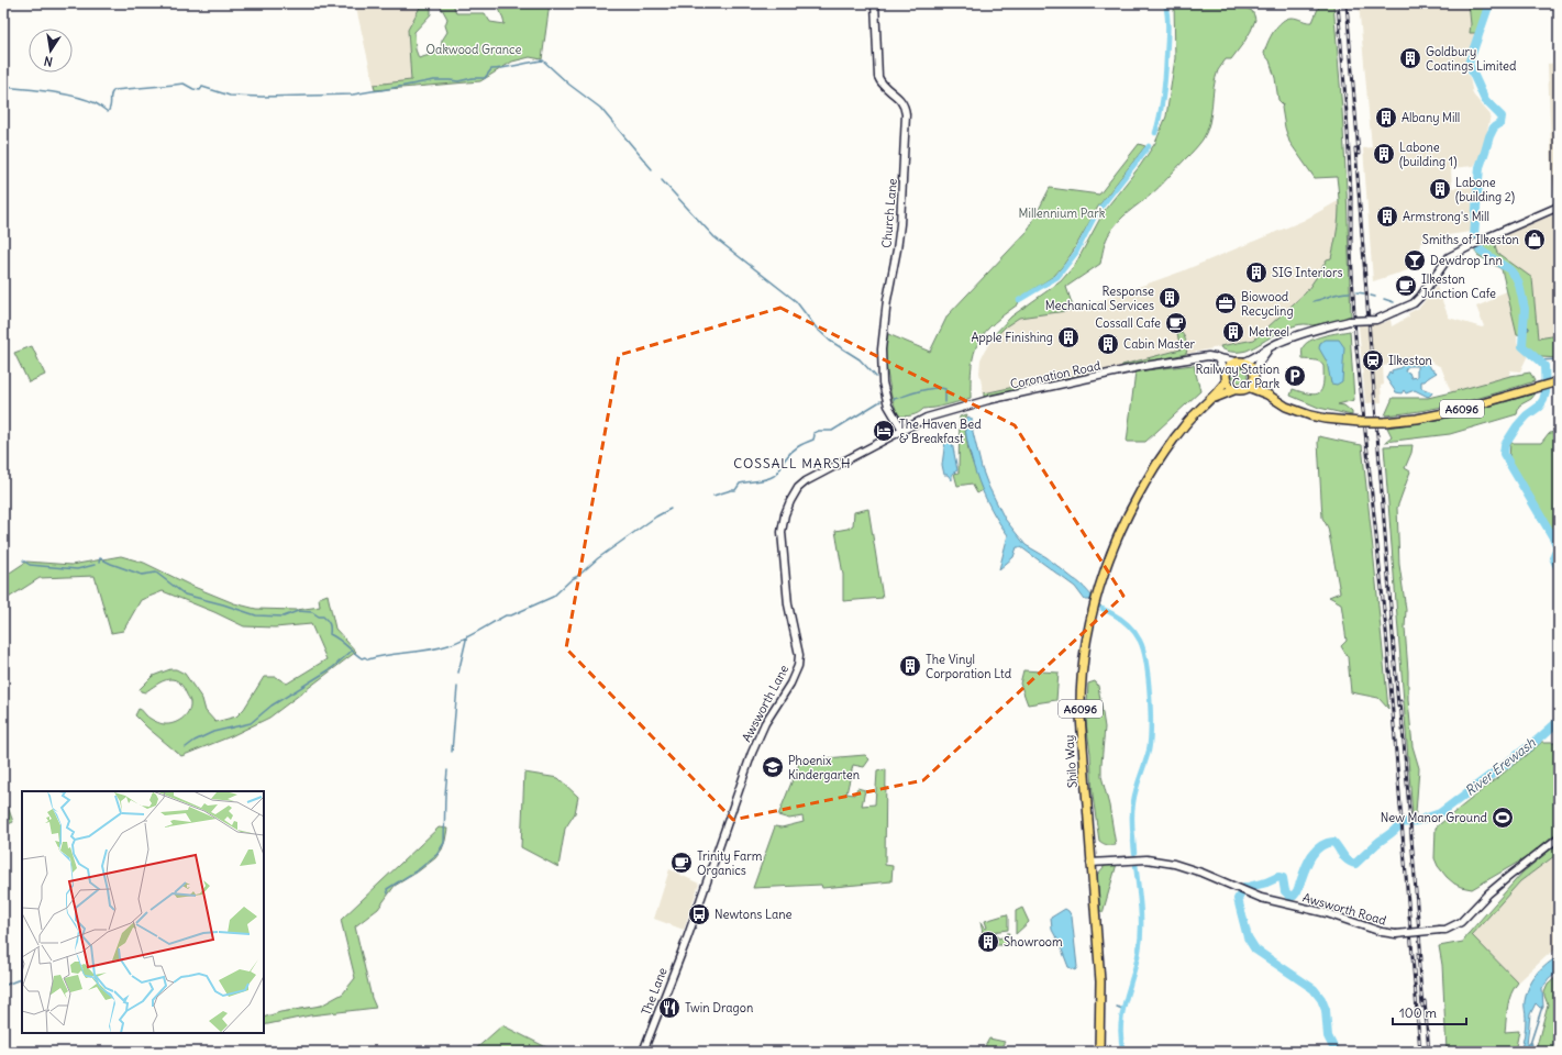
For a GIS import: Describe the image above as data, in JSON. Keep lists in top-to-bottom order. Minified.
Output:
{"streets":{"main road":["A6096","Shilo Way"],"street":["Church Lane","Coronation Road","Awsworth Lane","Awsworth Road","The Lane"]},"crossings":[["Church Lane","Coronation Road"],["Church Lane","Awsworth Lane"],["Coronation Road","A6096"],["Coronation Road","Awsworth Lane"],["Coronation Road","Shilo Way"],["A6096","Shilo Way"],["Awsworth Lane","The Lane"],["Shilo Way","Awsworth Road"]],"districts":["COSSALL MARSH"],"water":["River Erewash"],"parks":["Oakwood Grance","Millennium Park"],"places":{"building":["Goldbury Coatings Limited","Albany Mill","Labone (building 1)","Labone (building 2)","Armstrong's Mill","SIG Interiors","Response Mechanical Services","Metreel","Apple Finishing","Cabin Master","The Vinyl Corporation Ltd","Showroom"],"shop":["Smiths of Ilkeston"],"bar":["Dewdrop Inn"],"cafe":["Ilkeston Junction Cafe","Cossall Cafe","Trinity Farm Organics"],"office":["Biowood Recycling"],"station":["Ilkeston"],"parking":["Railway Station Car Park"],"hotel":["The Haven Bed & Breakfast"],"school or university":["Phoenix Kindergarten"],"sports":["New Manor Ground"],"bus stop":["Newtons Lane"],"restaurant":["Twin Dragon"]},"scale_bar":"100 m","north":"bottom"}
